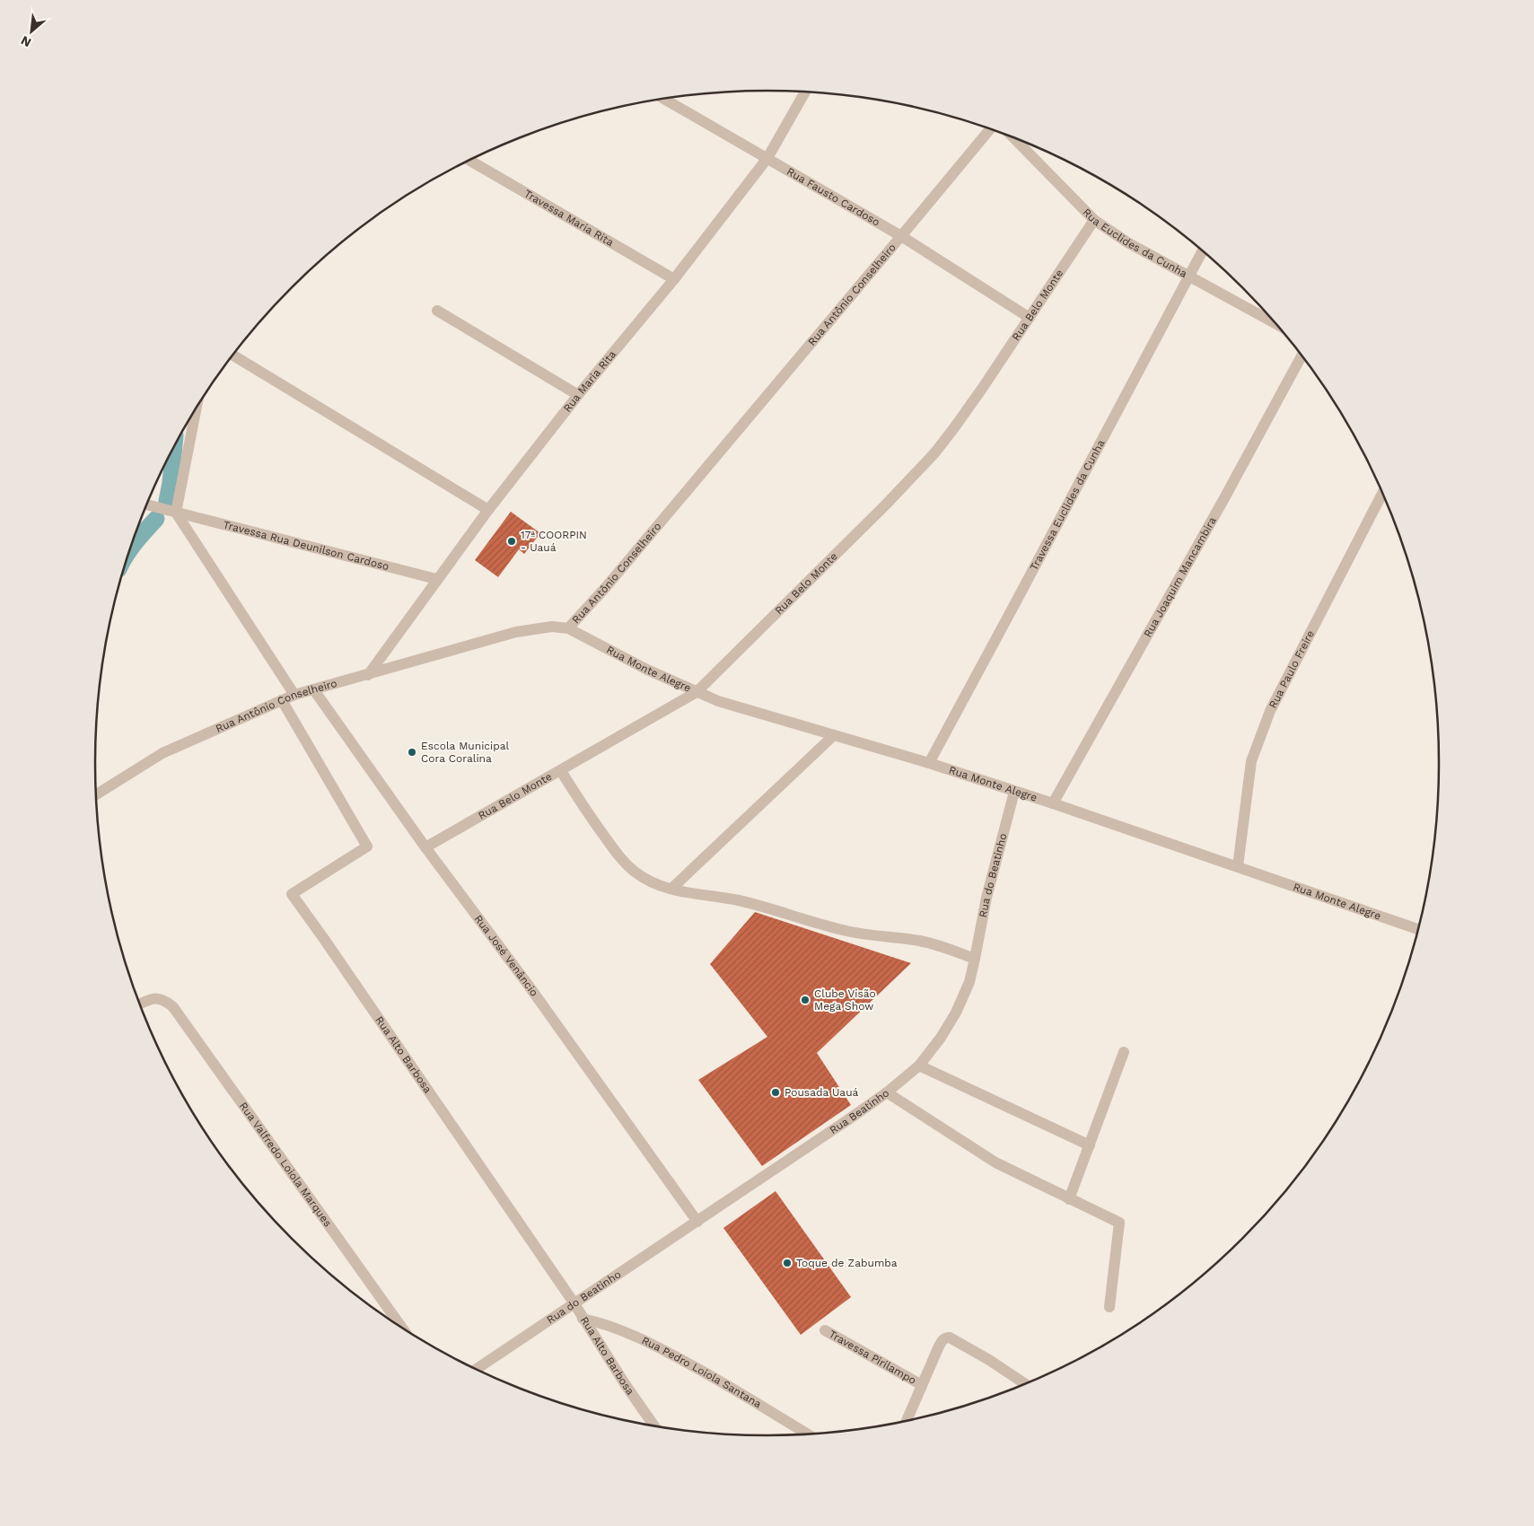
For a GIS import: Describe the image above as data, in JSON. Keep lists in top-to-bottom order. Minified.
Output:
{"streets":{"street":["Rua Fausto Cardoso","Travessa Maria Rita","Rua Euclides da Cunha","Rua Antônio Conselheiro","Rua Belo Monte","Rua Maria Rita","Travessa Euclides da Cunha","Travessa Rua Deunilson Cardoso","Rua Joaquim Mancambira","Rua Monte Alegre","Rua Paulo Freire","Rua do Beatinho","Rua José Venâncio","Rua Alto Barbosa","Rua Beatinho","Rua Valfredo Loiola Marques","Travessa Pirilampo","Rua Pedro Loiola Santana"]},"crossings":[["Rua Fausto Cardoso","Rua Antônio Conselheiro"],["Rua Fausto Cardoso","Rua Belo Monte"],["Rua Fausto Cardoso","Rua Maria Rita"],["Travessa Maria Rita","Rua Maria Rita"],["Rua Euclides da Cunha","Rua Belo Monte"],["Rua Euclides da Cunha","Travessa Euclides da Cunha"],["Rua Antônio Conselheiro","Rua Maria Rita"],["Rua Antônio Conselheiro","Rua Monte Alegre"],["Rua Antônio Conselheiro","Rua José Venâncio"],["Rua Antônio Conselheiro","Rua Alto Barbosa"],["Rua Belo Monte","Rua Monte Alegre"],["Rua Belo Monte","Rua José Venâncio"],["Rua Maria Rita","Travessa Rua Deunilson Cardoso"],["Travessa Euclides da Cunha","Rua Monte Alegre"],["Rua Joaquim Mancambira","Rua Monte Alegre"],["Rua Monte Alegre","Rua Paulo Freire"],["Rua Monte Alegre","Rua do Beatinho"],["Rua do Beatinho","Rua José Venâncio"],["Rua do Beatinho","Rua Alto Barbosa"],["Rua do Beatinho","Rua Beatinho"],["Rua José Venâncio","Rua Beatinho"],["Rua Alto Barbosa","Rua Pedro Loiola Santana"]],"places":["17ª COORPIN - Uauá","Escola Municipal Cora Coralina","Clube Visão Mega Show","Pousada Uauá","Toque de Zabumba"],"north":"bottom left"}
